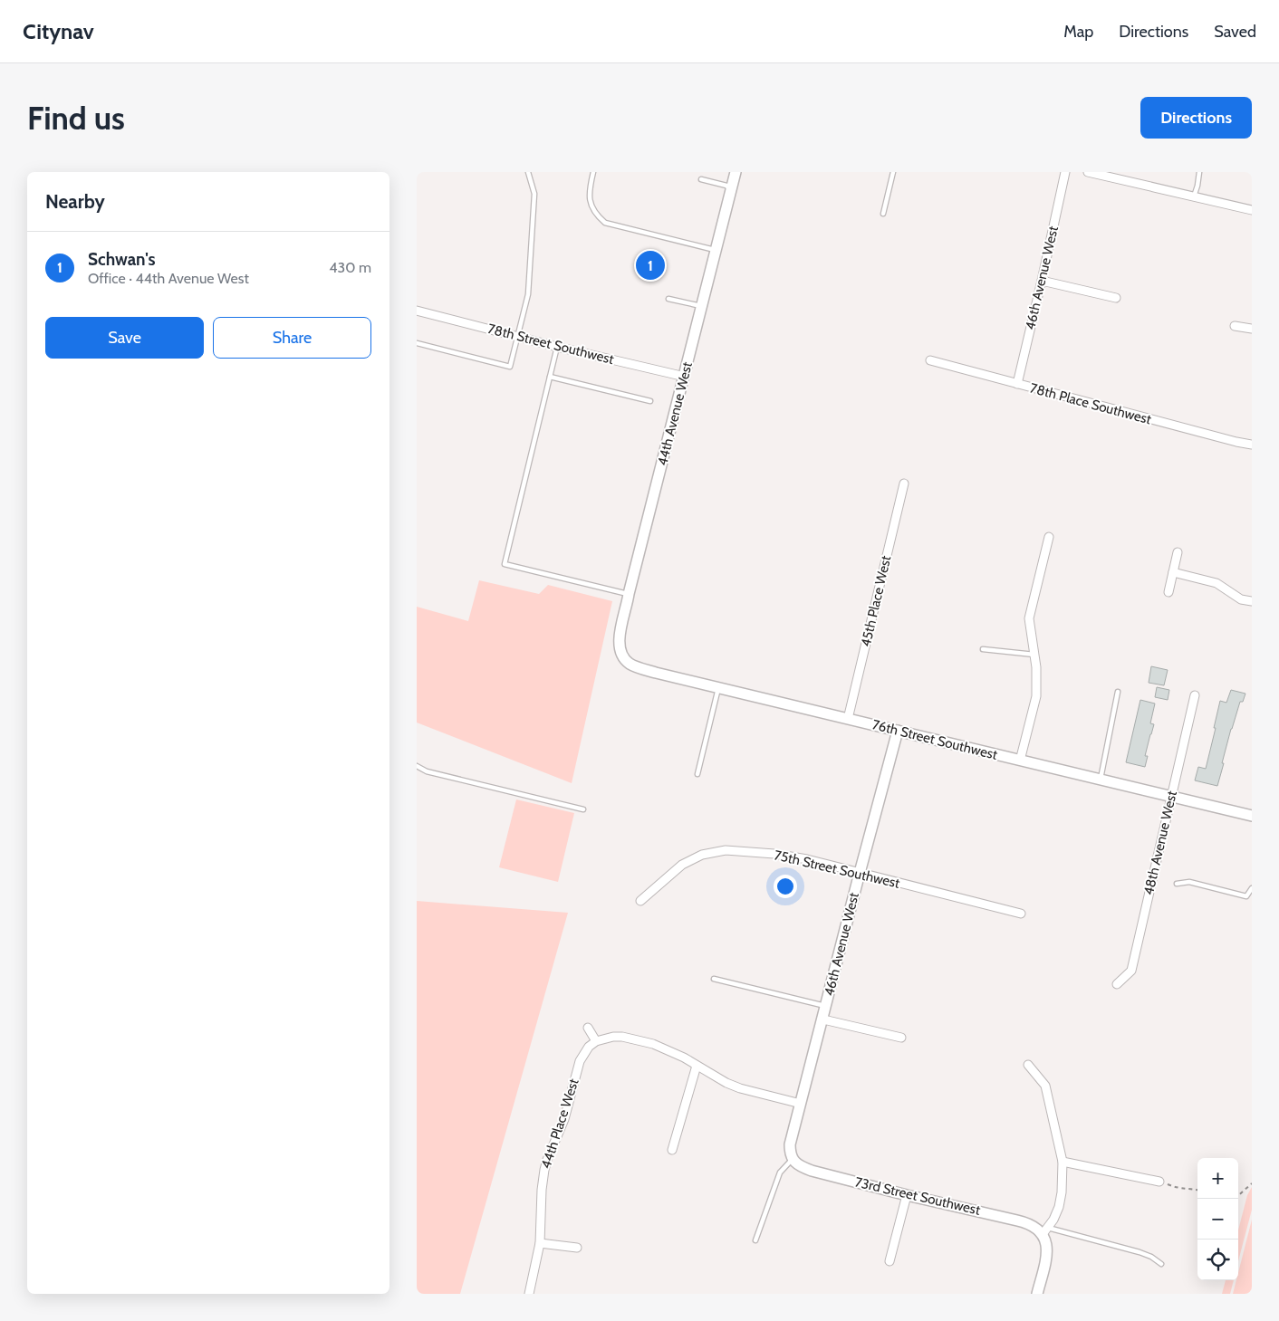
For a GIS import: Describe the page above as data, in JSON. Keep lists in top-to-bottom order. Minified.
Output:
{"streets":{"street":["46th Avenue West","78th Street Southwest","78th Place Southwest","44th Avenue West","45th Place West","76th Street Southwest","48th Avenue West","75th Street Southwest","44th Place West","73rd Street Southwest"]},"crossings":[["46th Avenue West","78th Place Southwest"],["46th Avenue West","76th Street Southwest"],["46th Avenue West","75th Street Southwest"],["46th Avenue West","73rd Street Southwest"],["78th Street Southwest","44th Avenue West"],["44th Avenue West","76th Street Southwest"],["45th Place West","76th Street Southwest"],["76th Street Southwest","48th Avenue West"]],"page":{"header":"Citynav","nav":["Map","Directions","Saved"],"buttons":["Directions",["Save","Share"]],"title":"Find us","heading":"Nearby","list":[{"mark":"1","name":"Schwan's","note":"Office · 44th Avenue West","value":"430 m"}],"pins":"1","map_buttons":["+","−"]}}
